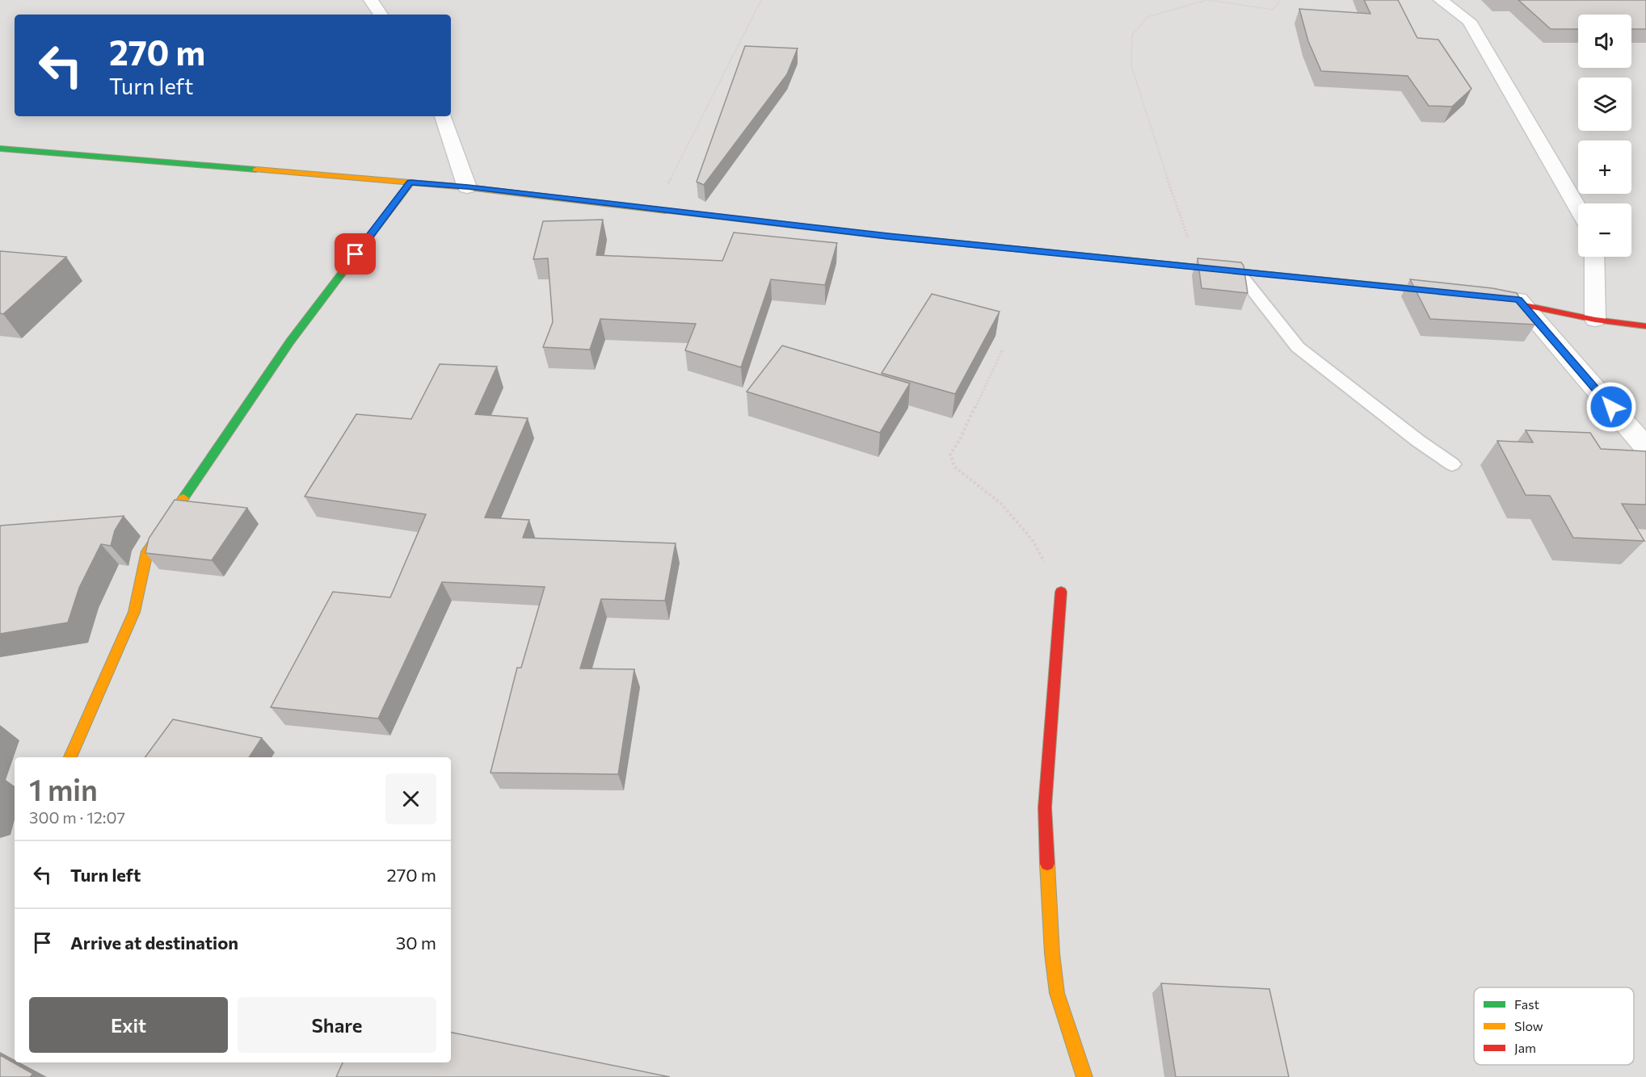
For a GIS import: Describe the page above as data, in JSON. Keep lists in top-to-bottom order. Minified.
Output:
{"legend":["Fast","Slow","Jam"],"page":{"map_buttons":["+","−"],"turn":["270 m","Turn left"],"heading":["1 min","300 m · 12:07"],"list":[{"name":"Turn left","value":"270 m"},{"name":"Arrive at destination","value":"30 m"}],"buttons":["Exit","Share"]}}
